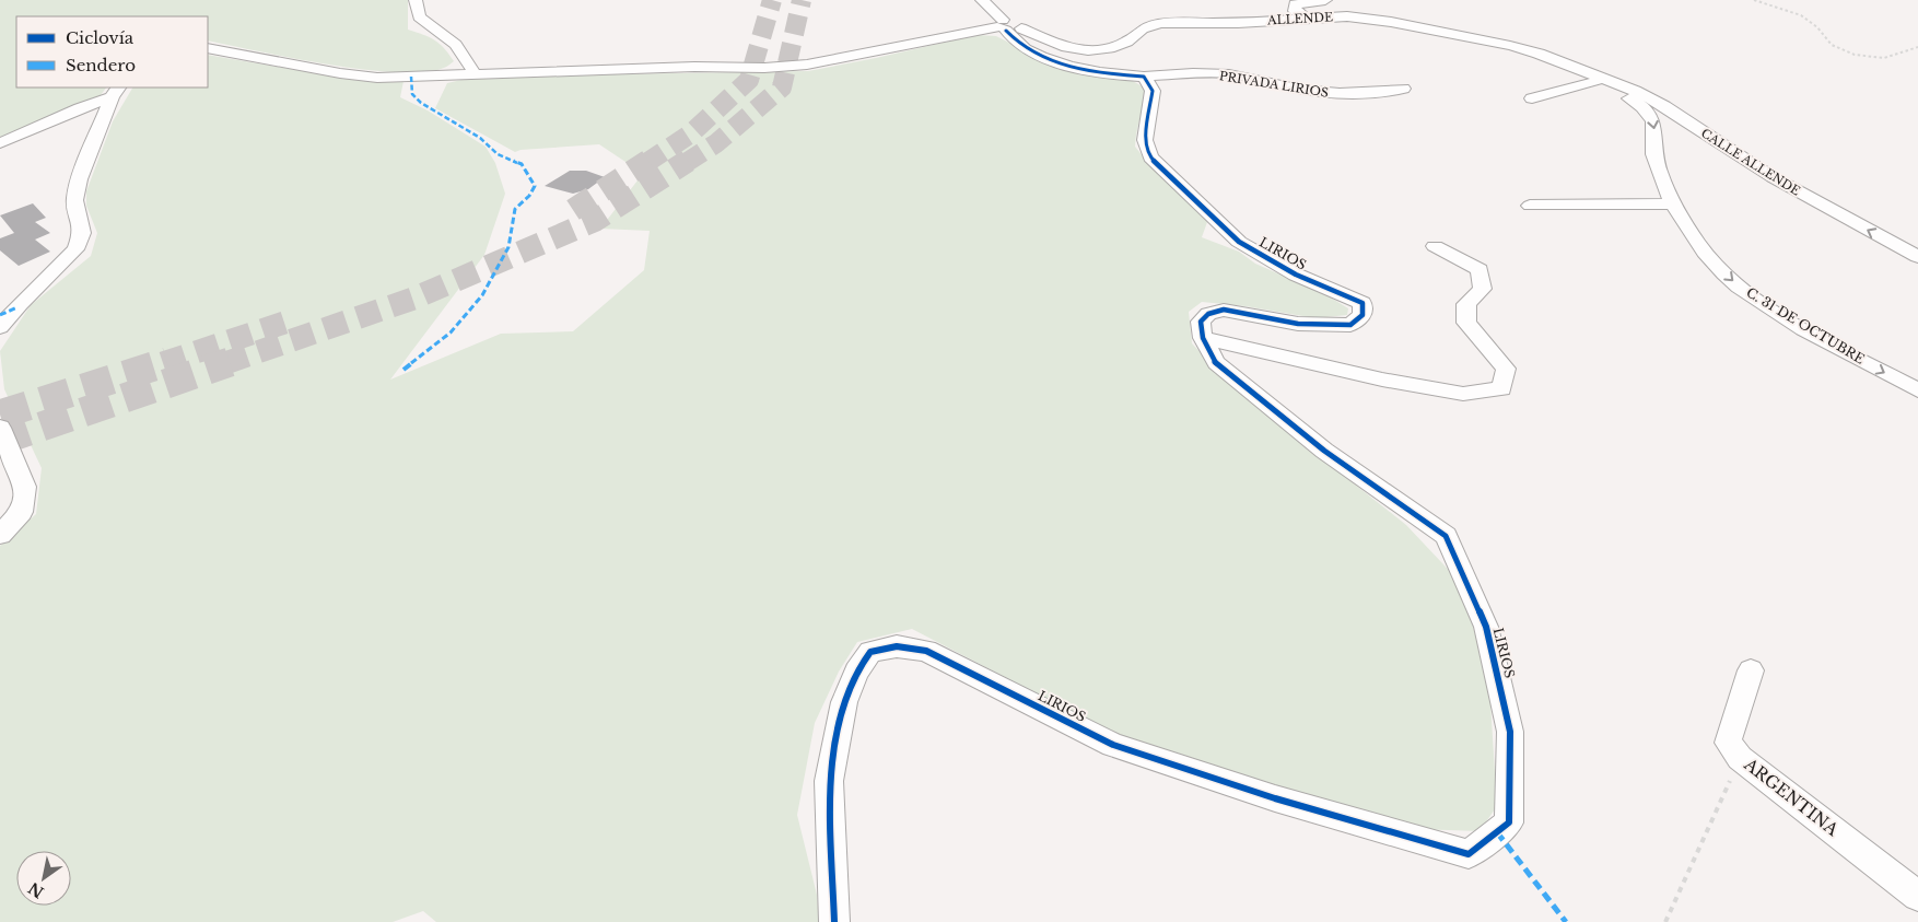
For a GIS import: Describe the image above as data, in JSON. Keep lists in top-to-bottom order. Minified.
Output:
{"streets":{"street":["ALLENDE","PRIVADA LIRIOS","CALLE ALLENDE","LIRIOS","C. 31 DE OCTUBRE","ARGENTINA"]},"crossings":[["ALLENDE","CALLE ALLENDE"],["ALLENDE","C. 31 DE OCTUBRE"],["PRIVADA LIRIOS","LIRIOS"],["CALLE ALLENDE","C. 31 DE OCTUBRE"]],"one_way":["CALLE ALLENDE","C. 31 DE OCTUBRE"],"legend":["Ciclovía","Sendero"],"north":"bottom left"}
